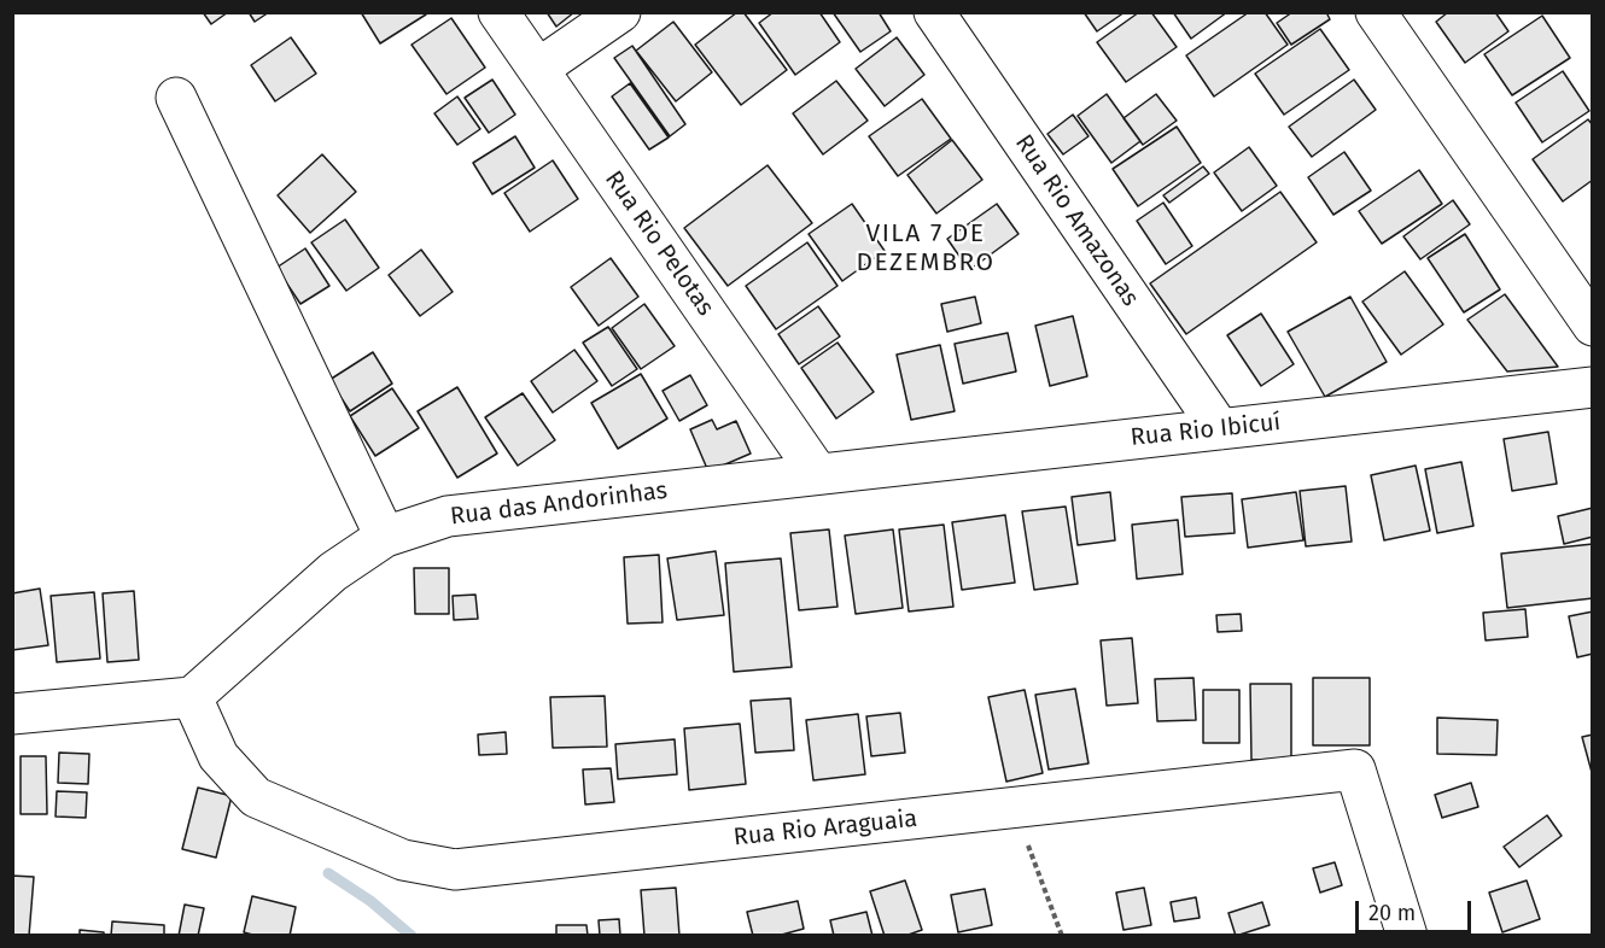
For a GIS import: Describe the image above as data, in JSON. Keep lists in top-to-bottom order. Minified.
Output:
{"streets":{"street":["Rua Rio Amazonas","Rua Rio Pelotas","Rua Rio Ibicuí","Rua das Andorinhas","Rua Rio Araguaia"]},"crossings":[["Rua Rio Amazonas","Rua Rio Ibicuí"],["Rua Rio Pelotas","Rua Rio Ibicuí"],["Rua Rio Pelotas","Rua das Andorinhas"],["Rua Rio Ibicuí","Rua das Andorinhas"],["Rua das Andorinhas","Rua Rio Araguaia"]],"districts":["VILA 7 DE DEZEMBRO"],"scale_bar":"20 m"}
